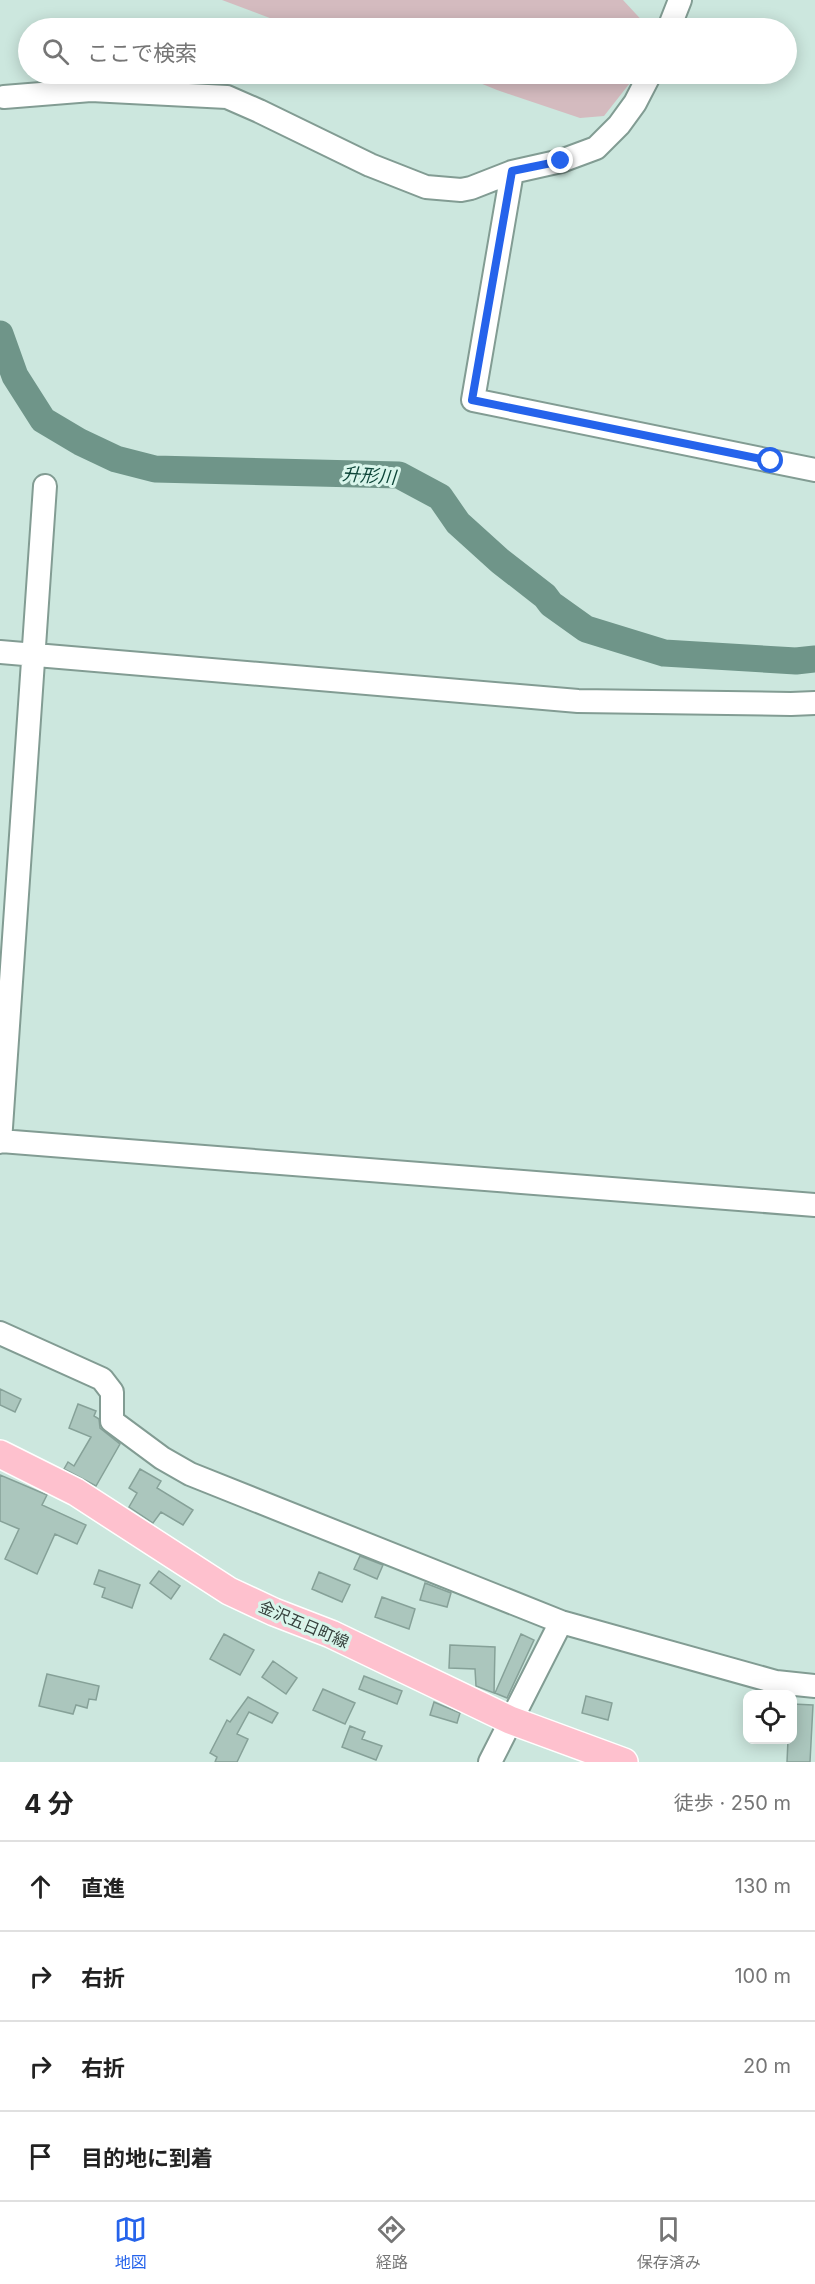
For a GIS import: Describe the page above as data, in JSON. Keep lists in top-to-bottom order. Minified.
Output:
{"streets":{"main road":["金沢五日町線"]},"water":["升形川"],"page":{"search":"ここで検索","heading":["4 分","徒歩 · 250 m"],"list":[["直進","130 m"],["右折","100 m"],["右折","20 m"],"目的地に到着"],"nav":["地図","経路","保存済み"]}}
